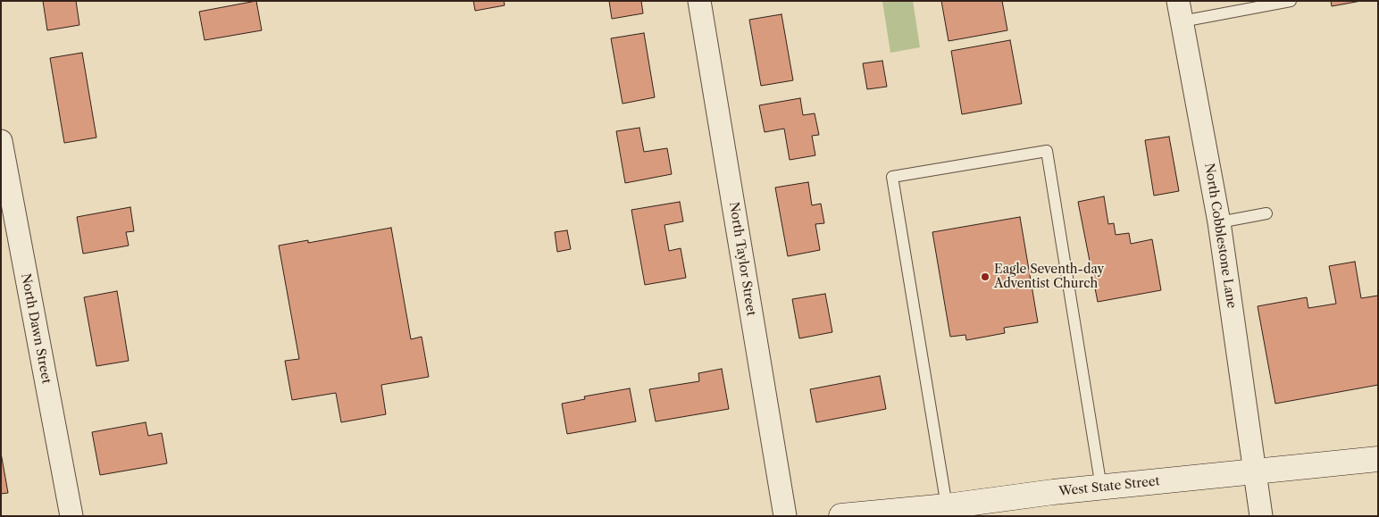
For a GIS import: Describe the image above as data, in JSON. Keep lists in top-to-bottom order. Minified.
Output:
{"streets":{"main road":["West State Street"],"street":["North Cobblestone Lane","North Taylor Street","North Dawn Street"]},"crossings":[["North Cobblestone Lane","West State Street"]],"places":["Eagle Seventh-day Adventist Church"]}
